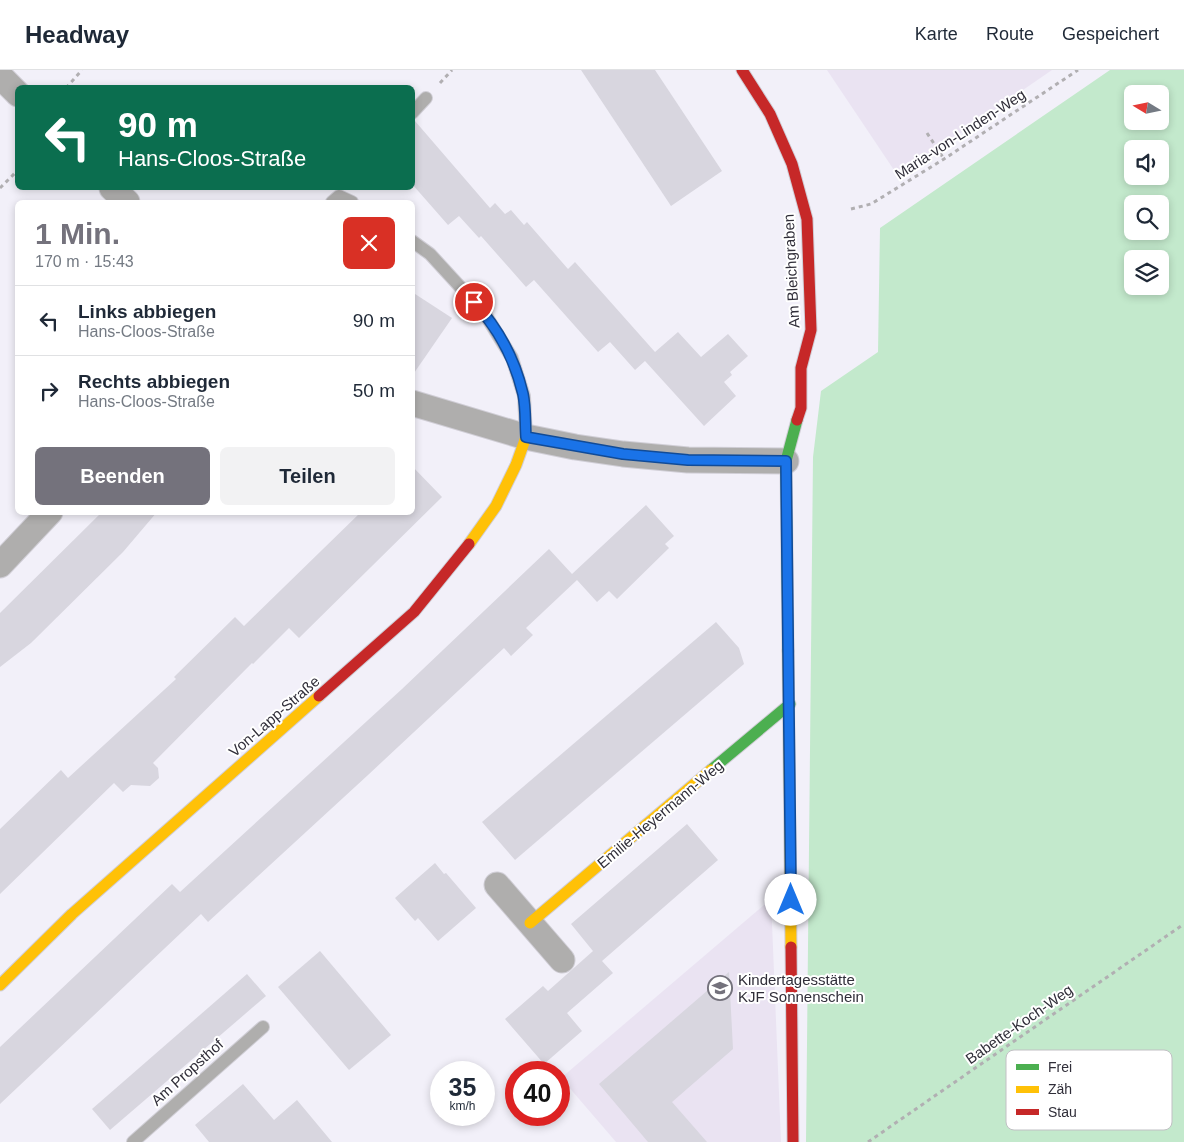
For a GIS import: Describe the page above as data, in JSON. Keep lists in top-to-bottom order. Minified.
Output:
{"streets":{"street":["Am Bleichgraben","Von-Lapp-Straße","Emilie-Heyermann-Weg"],"lane":["Am Propsthof"],"path":["Maria-von-Linden-Weg","Babette-Koch-Weg"]},"crossings":[["Am Bleichgraben","Emilie-Heyermann-Weg"]],"places":{"school or university":["Kindertagesstätte KJF Sonnenschein"]},"legend":["Frei","Zäh","Stau"],"north":"left","page":{"header":"Headway","nav":["Karte","Route","Gespeichert"],"turn":["90 m","Hans-Cloos-Straße"],"heading":["1 Min.","170 m · 15:43"],"list":[{"name":"Links abbiegen","note":"Hans-Cloos-Straße","value":"90 m"},{"name":"Rechts abbiegen","note":"Hans-Cloos-Straße","value":"50 m"}],"buttons":["Beenden","Teilen"],"speed":"35 km/h","limit":"40"}}
